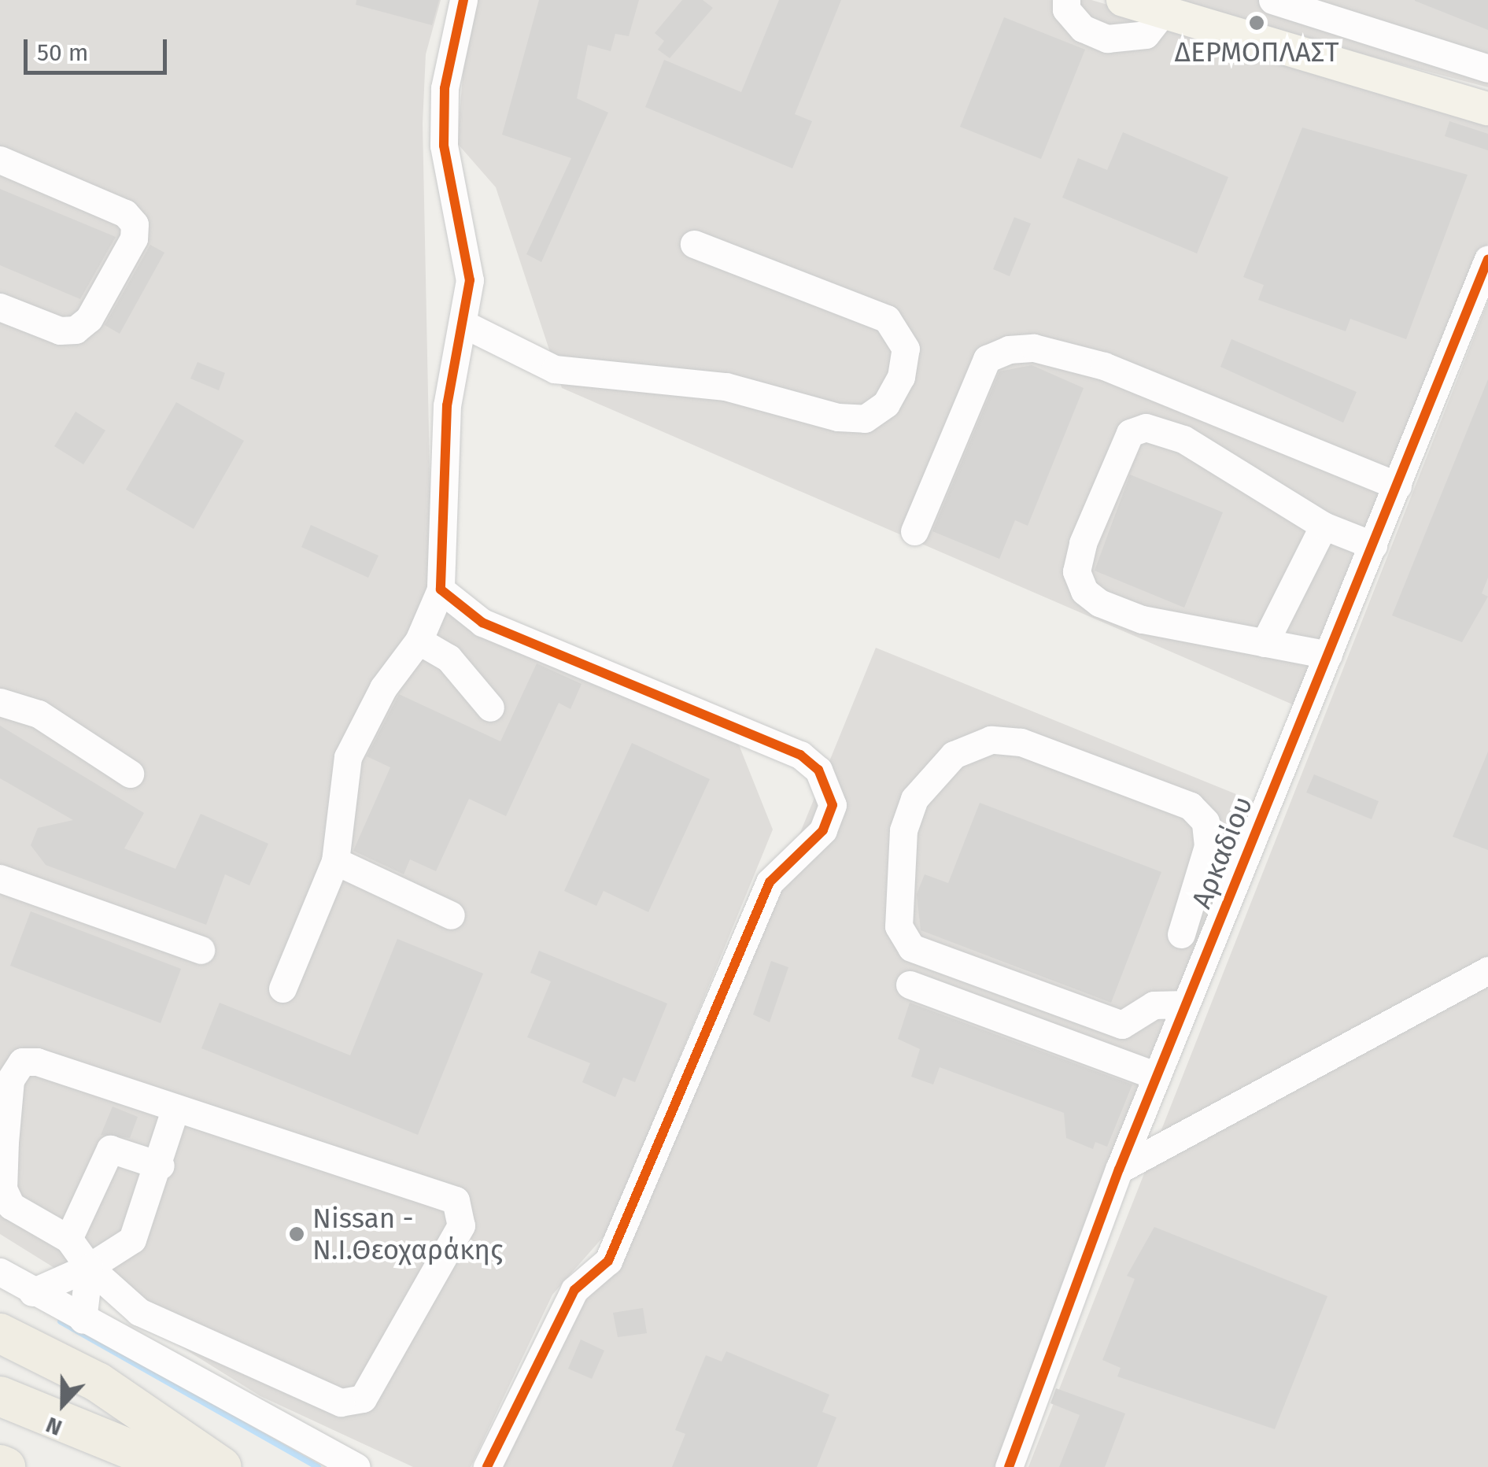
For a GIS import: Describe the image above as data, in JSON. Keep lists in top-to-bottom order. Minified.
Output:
{"streets":{"street":["Αρκαδίου"]},"places":["ΔΕΡΜΟΠΛΑΣΤ","Nissan - Ν.Ι.Θεοχαράκης"],"scale_bar":"50 m","north":"bottom"}
